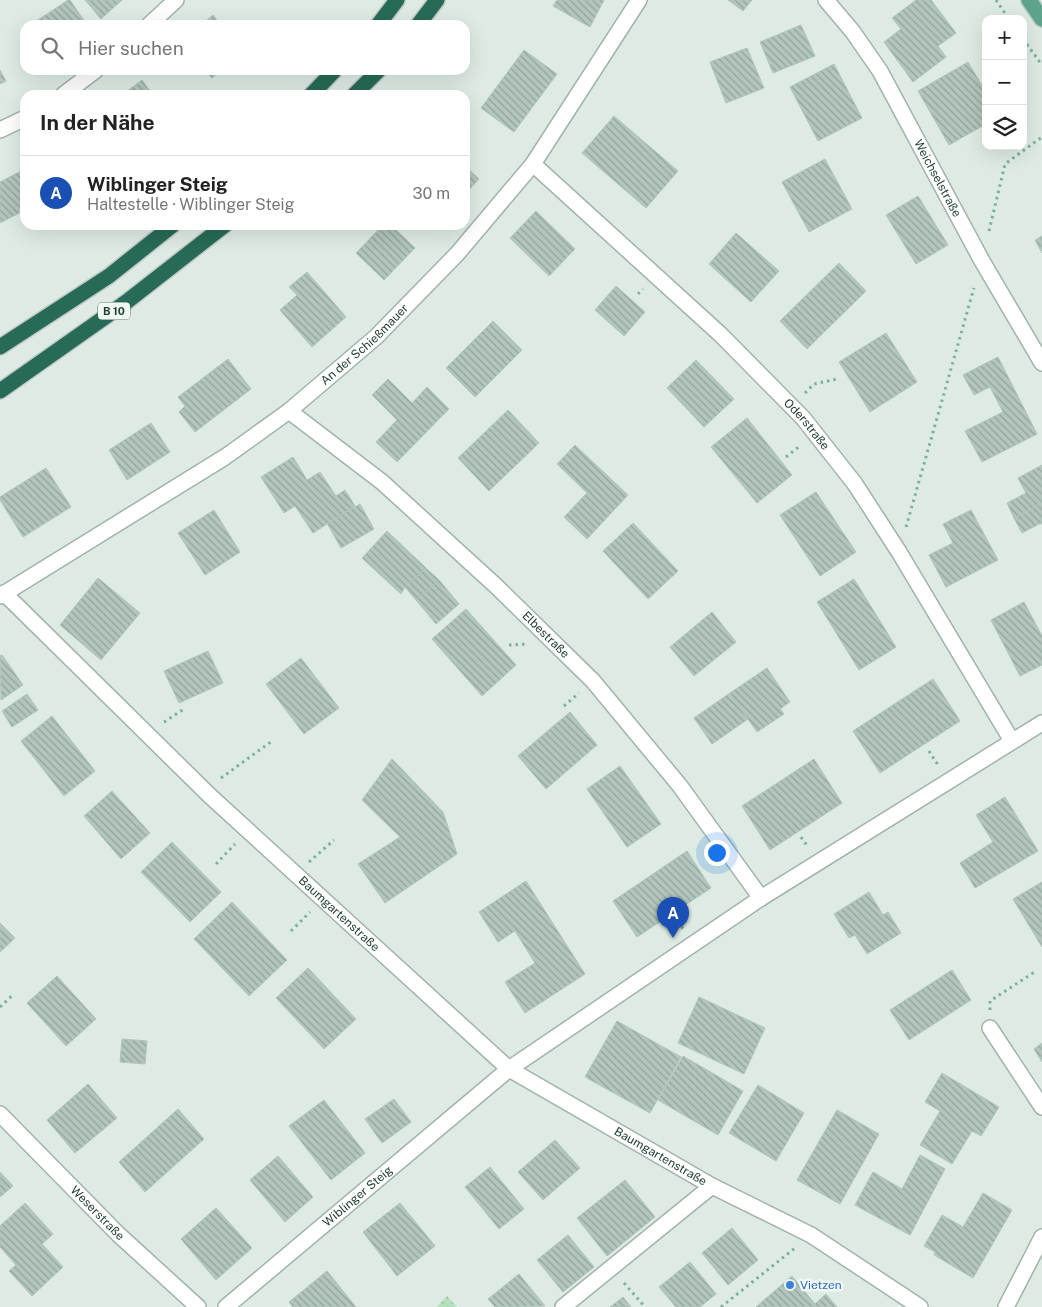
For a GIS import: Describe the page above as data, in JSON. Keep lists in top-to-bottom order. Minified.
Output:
{"streets":{"highway":["B 10"],"street":["Weichselstraße","An der Schießmauer","Oderstraße","Elbestraße","Baumgartenstraße","Wiblinger Steig","Weserstraße"]},"crossings":[["An der Schießmauer","Oderstraße"],["An der Schießmauer","Elbestraße"],["An der Schießmauer","Baumgartenstraße"],["Oderstraße","Wiblinger Steig"],["Elbestraße","Wiblinger Steig"],["Baumgartenstraße","Wiblinger Steig"]],"places":["Vietzen"],"page":{"map_buttons":["+","−"],"search":"Hier suchen","heading":"In der Nähe","list":[{"mark":"A","name":"Wiblinger Steig","note":"Haltestelle · Wiblinger Steig","value":"30 m"}],"pins":"A"}}
